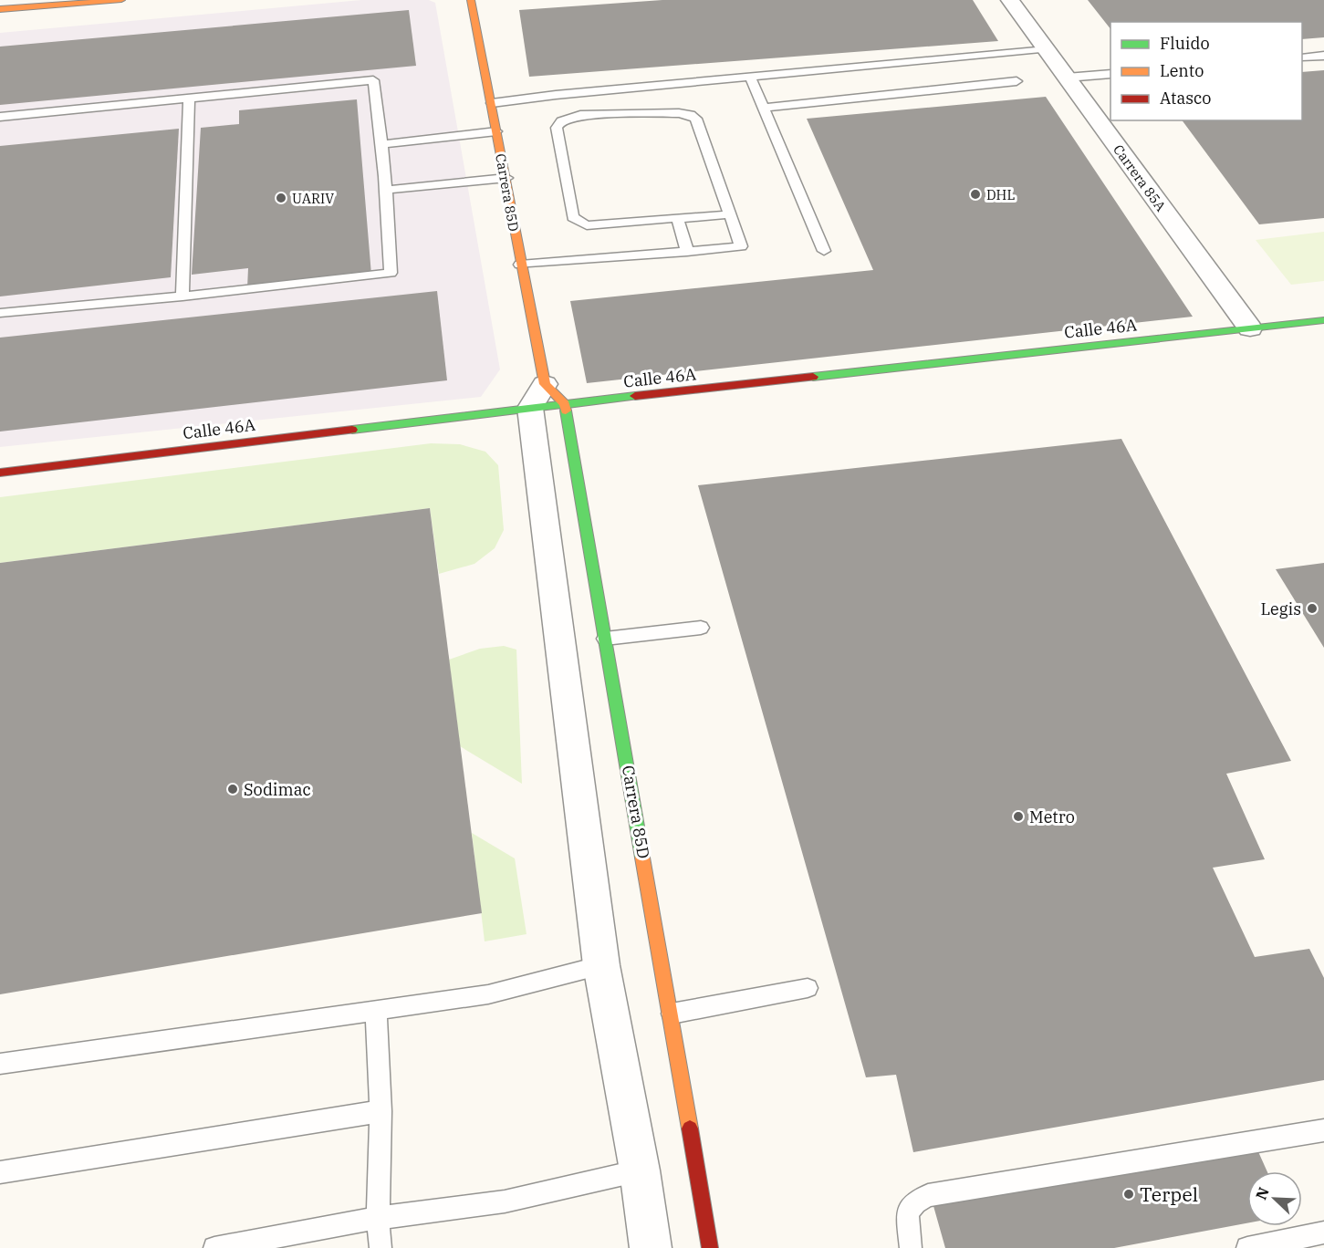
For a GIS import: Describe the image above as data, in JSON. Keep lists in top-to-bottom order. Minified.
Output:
{"streets":{"street":["Carrera 85A","Carrera 85D","Calle 46A"]},"crossings":[["Carrera 85A","Calle 46A"],["Carrera 85D","Calle 46A"]],"places":["DHL","UARIV","Legis","Sodimac","Metro","Terpel"],"legend":["Fluido","Lento","Atasco"],"north":"top left"}
